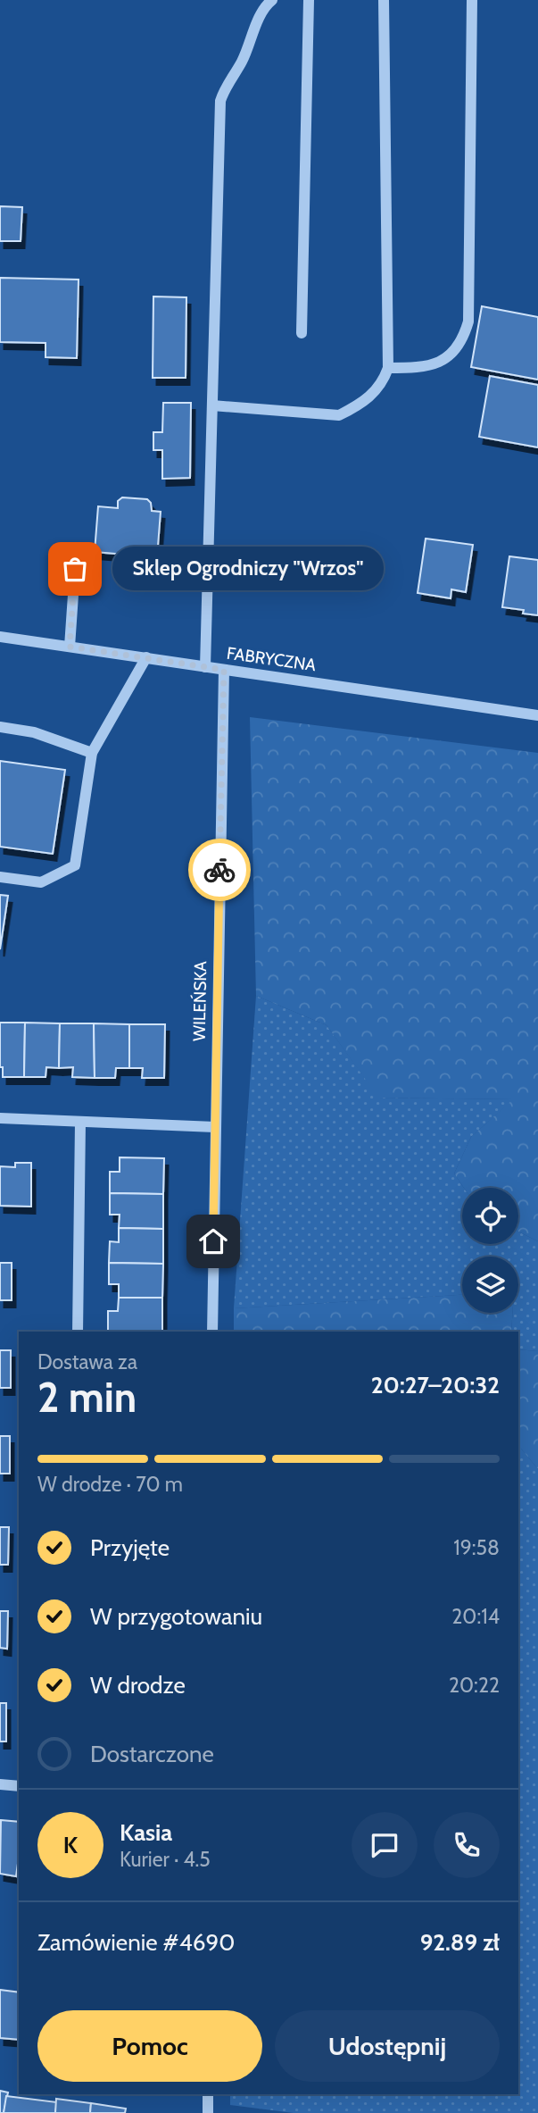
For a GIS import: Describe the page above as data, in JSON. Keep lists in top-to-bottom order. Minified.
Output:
{"streets":{"street":["FABRYCZNA","WILEŃSKA"]},"crossings":[["FABRYCZNA","WILEŃSKA"]],"places":["Sklep Ogrodniczy \"Wrzos\""],"page":{"bubble":"Sklep Ogrodniczy \"Wrzos\"","heading":["2 min","Dostawa za","20:27–20:32"],"panel":["Kasia","Kurier · 4.5","Zamówienie #4690","92.89 zł"],"bar":"W drodze · 70 m","list":[["Przyjęte","19:58"],["W przygotowaniu","20:14"],["W drodze","20:22"],"Dostarczone"],"round":"K","buttons":["Pomoc","Udostępnij"]}}
